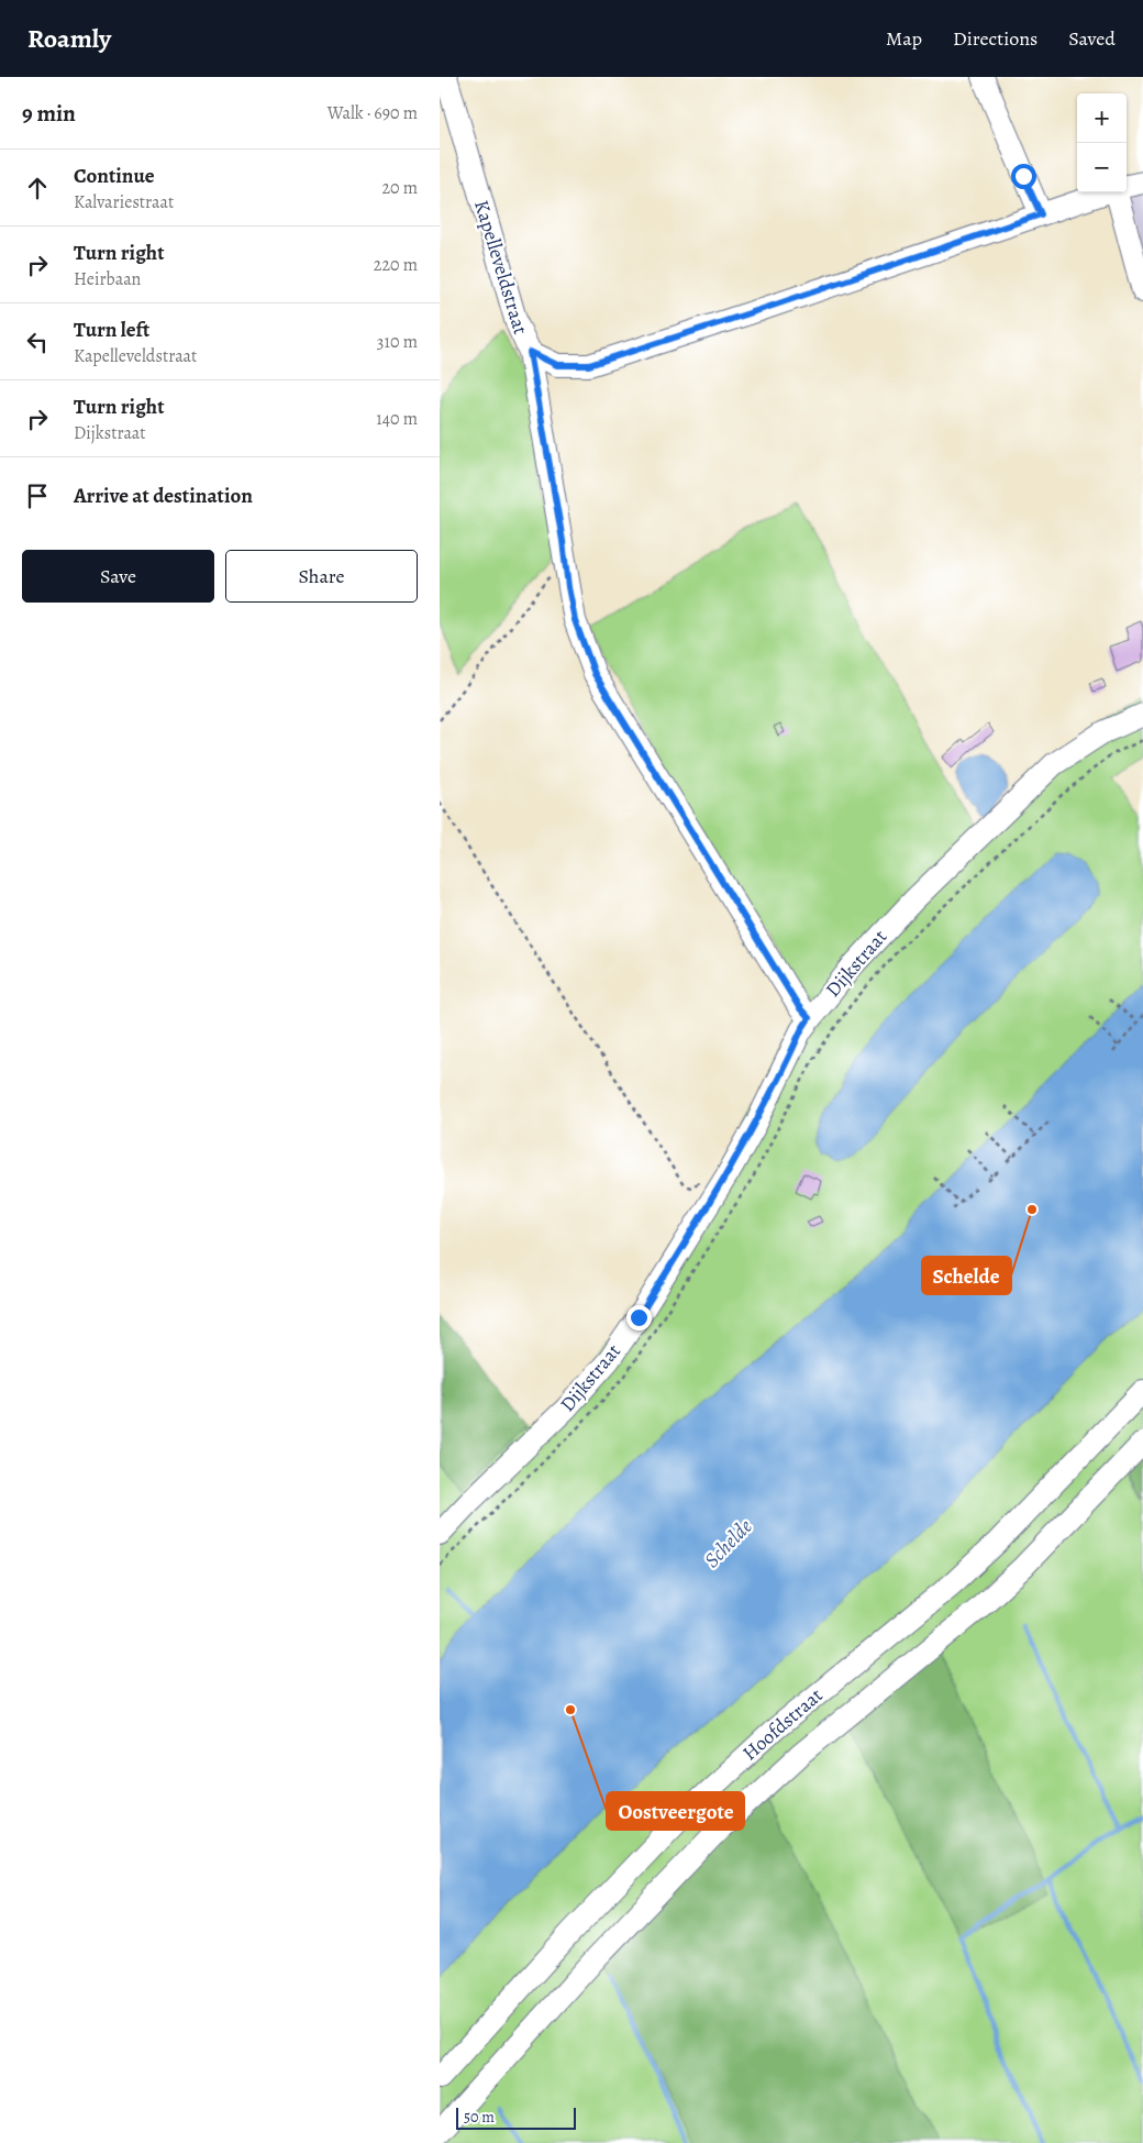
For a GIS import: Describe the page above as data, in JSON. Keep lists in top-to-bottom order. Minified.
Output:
{"streets":{"street":["Kapelleveldstraat","Dijkstraat","Hoofdstraat"]},"crossings":[["Kapelleveldstraat","Dijkstraat"]],"water":["Schelde"],"places":["Schelde","Oostveergote"],"scale_bar":"50 m","page":{"header":"Roamly","nav":["Map","Directions","Saved"],"heading":["9 min","Walk · 690 m"],"map_buttons":["+","−"],"list":[["Continue","Kalvariestraat","20 m"],["Turn right","Heirbaan","220 m"],["Turn left","Kapelleveldstraat","310 m"],["Turn right","Dijkstraat","140 m"],"Arrive at destination"],"buttons":["Save","Share"],"scale":"50 m"}}
